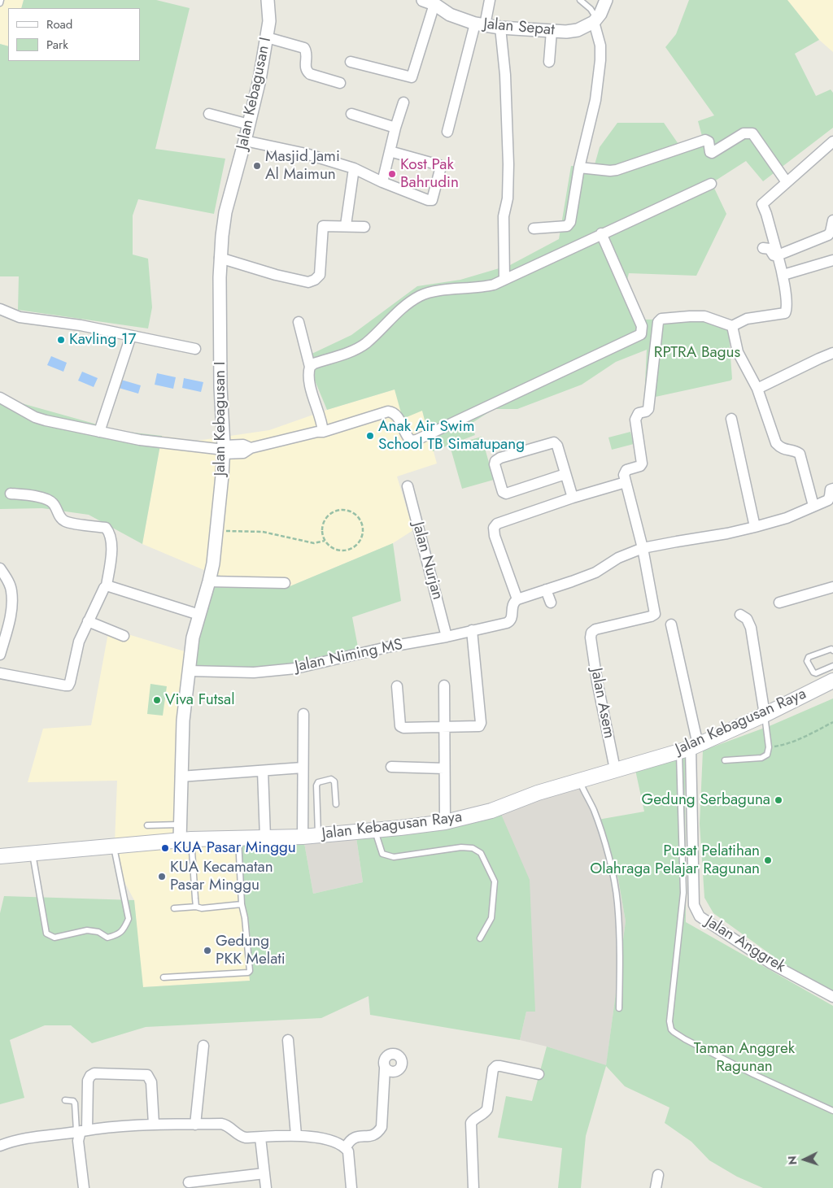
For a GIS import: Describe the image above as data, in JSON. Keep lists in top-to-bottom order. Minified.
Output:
{"streets":{"main road":["Jalan Kebagusan Raya"],"street":["Jalan Sepat","Jalan Kebagusan I","Jalan Nurjan","Jalan Niming MS","Jalan Asem","Jalan Anggrek"]},"crossings":[["Jalan Kebagusan I","Jalan Niming MS"],["Jalan Kebagusan I","Jalan Kebagusan Raya"],["Jalan Nurjan","Jalan Niming MS"],["Jalan Asem","Jalan Kebagusan Raya"],["Jalan Kebagusan Raya","Jalan Anggrek"]],"parks":["RPTRA Bagus","Taman Anggrek Ragunan"],"places":["Masjid Jami Al Maimun","Kost Pak Bahrudin","Kavling 17","Anak Air Swim School TB Simatupang","Viva Futsal","Gedung Serbaguna","KUA Pasar Minggu","Pusat Pelatihan Olahraga Pelajar Ragunan","KUA Kecamatan Pasar Minggu","Gedung PKK Melati"],"legend":["Road","Park"],"north":"left"}
